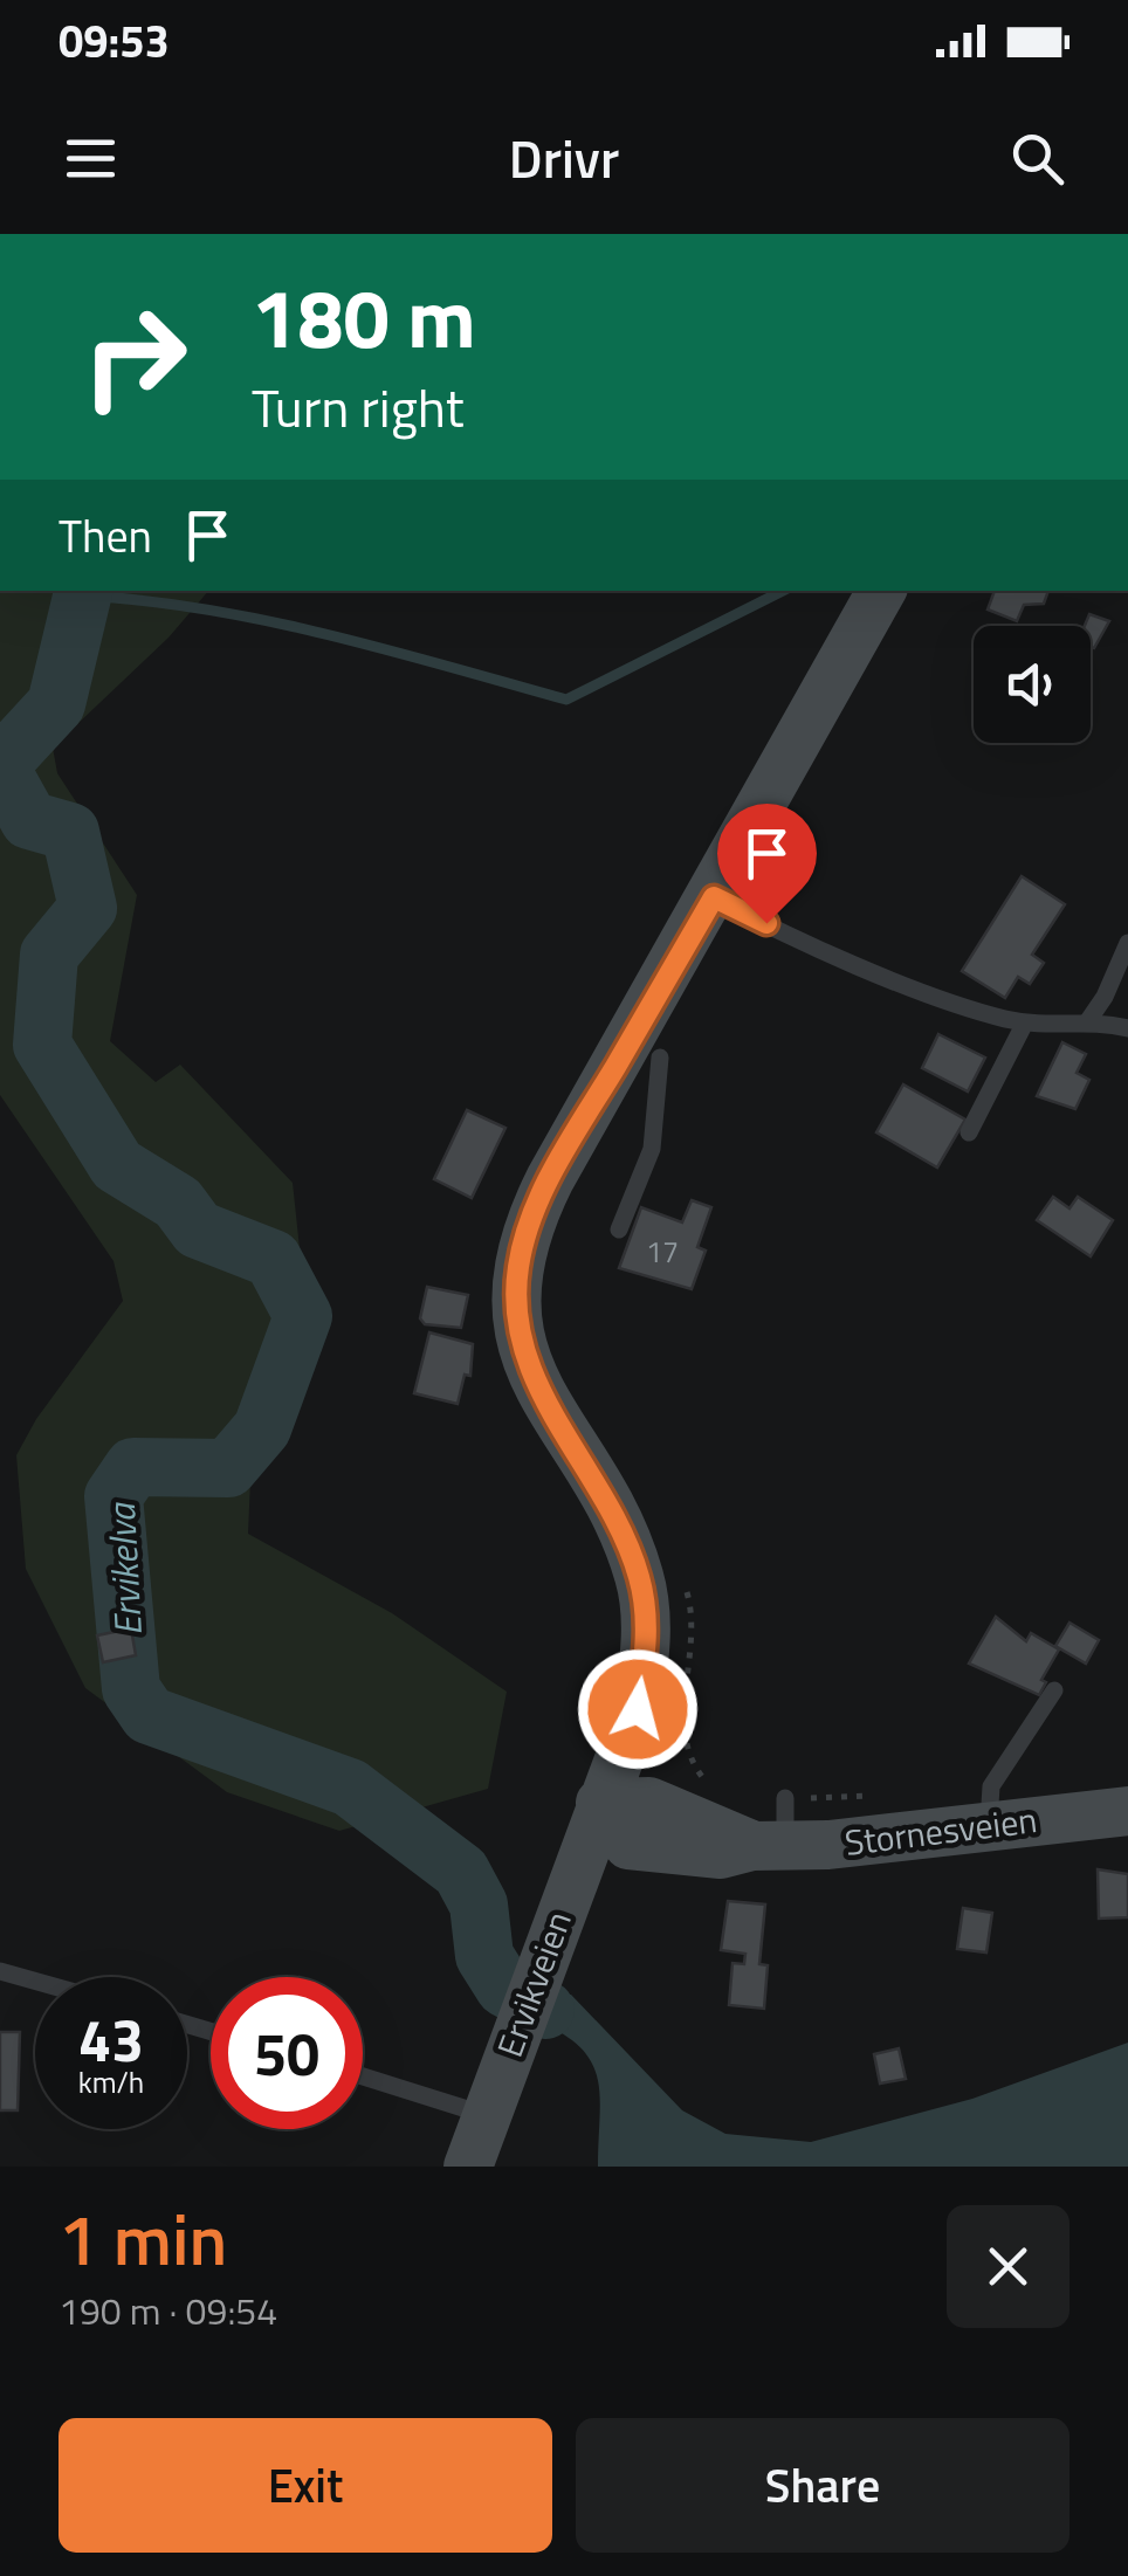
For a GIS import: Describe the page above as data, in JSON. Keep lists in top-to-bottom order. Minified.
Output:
{"streets":{"main road":["Stornesveien","Ervikveien"]},"crossings":[["Stornesveien","Ervikveien"]],"water":["Ervikelva"],"house_numbers":["17"],"page":{"status":"09:53","header":"Drivr","turn":["180 m","Turn right"],"then":"Then","speed":"43 km/h","limit":"50","heading":["1 min","190 m · 09:54"],"buttons":["Exit","Share"]}}
